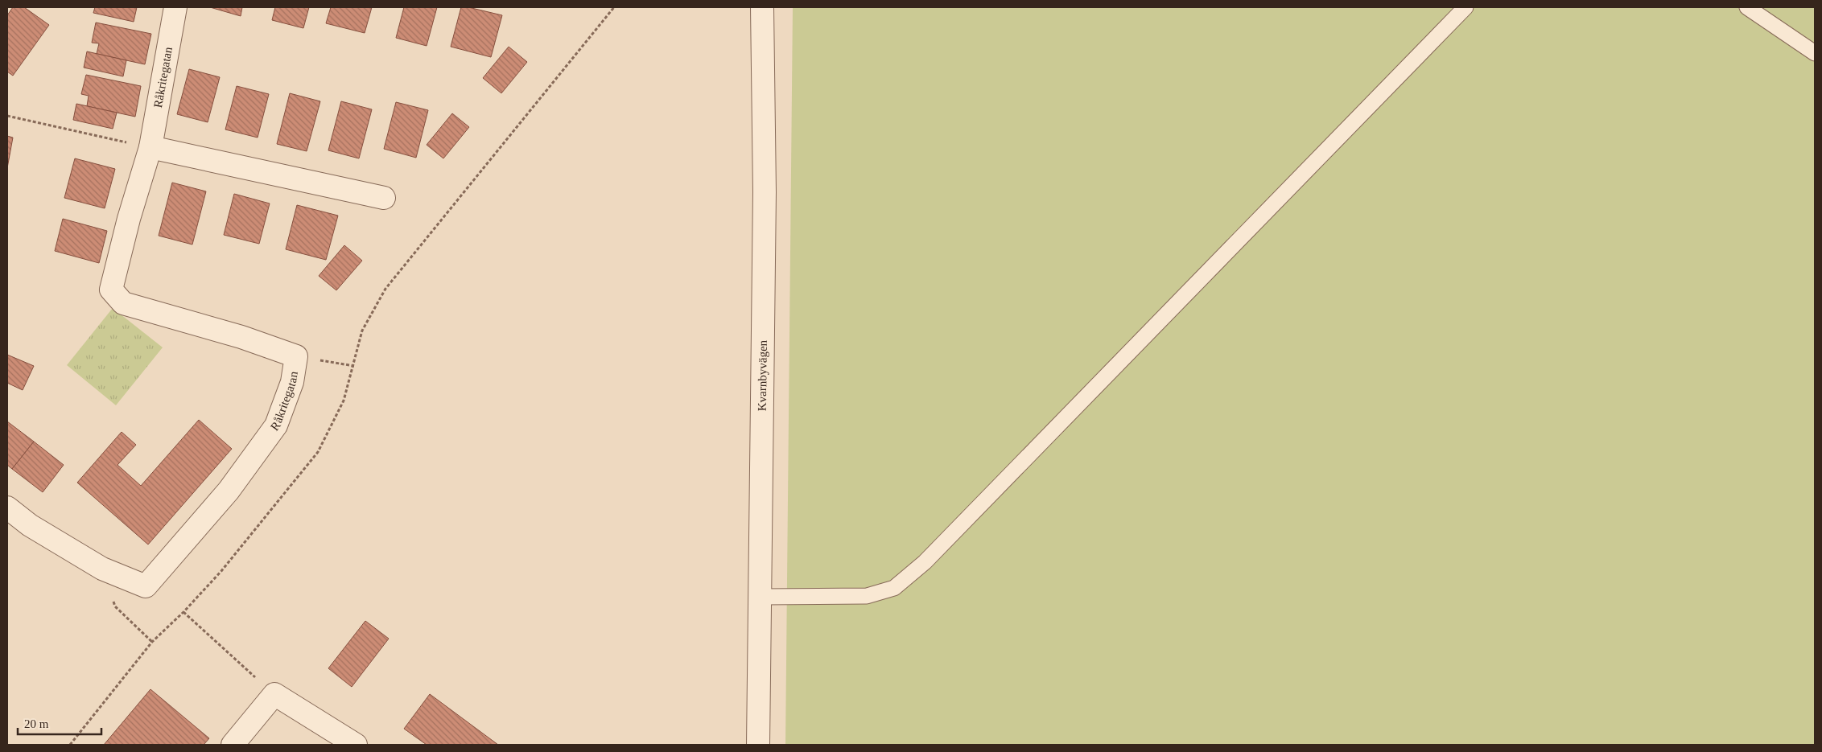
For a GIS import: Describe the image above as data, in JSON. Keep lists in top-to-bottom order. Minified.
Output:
{"streets":{"street":["Råkritegatan","Kvarnbyvägen"]},"scale_bar":"20 m"}
